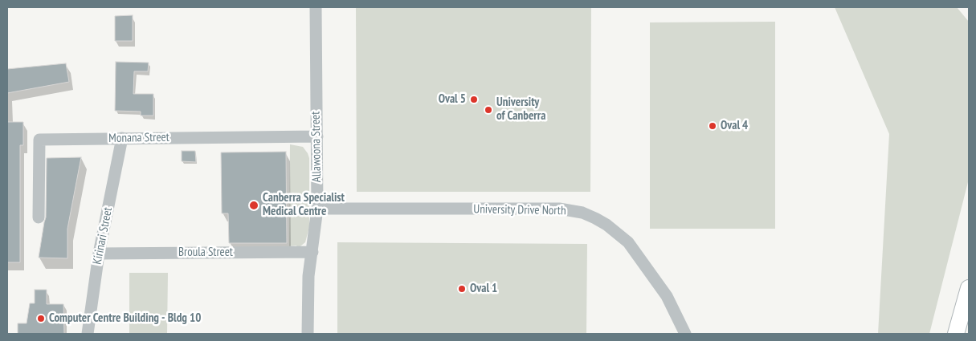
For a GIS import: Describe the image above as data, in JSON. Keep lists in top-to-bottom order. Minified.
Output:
{"streets":{"street":["Monana Street","Allawoona Street","University Drive North","Kirinari Street","Broula Street"]},"crossings":[["Monana Street","Allawoona Street"],["Monana Street","Kirinari Street"],["Allawoona Street","University Drive North"],["Allawoona Street","Broula Street"],["Kirinari Street","Broula Street"]],"places":["Oval 5","University of Canberra","Oval 4","Canberra Specialist Medical Centre","Oval 1","Computer Centre Building - Bldg 10"]}
